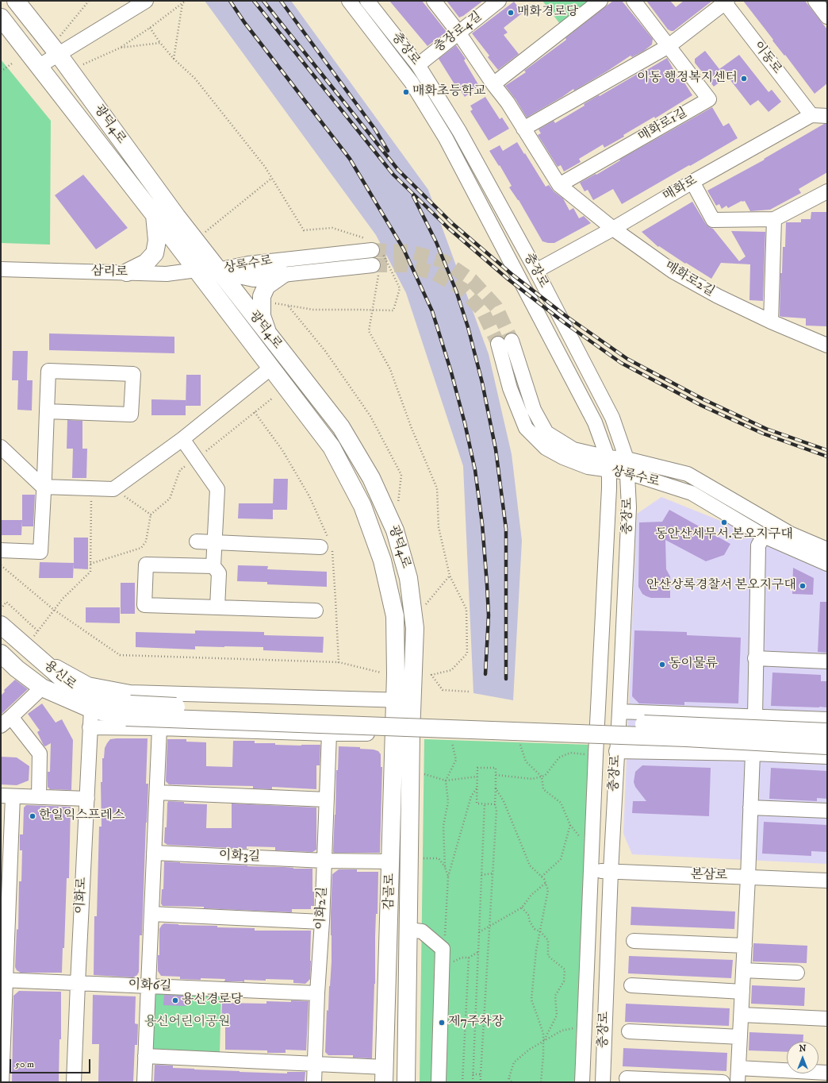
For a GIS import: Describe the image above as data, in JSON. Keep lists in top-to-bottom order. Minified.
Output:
{"streets":{"main road":["광덕4로","상록수로","용신로","감골로"],"street":["충장로4길","충장로","이동로","매화로1길","매화로","삼리로","매화로2길","이화3길","본삼로","이화로","이화2길","이화6길"]},"crossings":[["충장로4길","충장로"],["충장로","매화로"],["충장로","상록수로"],["충장로","본삼로"],["이동로","매화로"],["광덕4로","상록수로"],["광덕4로","삼리로"],["광덕4로","감골로"],["매화로","매화로2길"],["상록수로","삼리로"],["용신로","이화로"],["이화3길","감골로"],["이화3길","이화2길"],["이화로","이화6길"],["이화2길","이화6길"]],"parks":["용신어린이공원"],"places":["매화경로당","이동 행정복지센터","매화초등학교","동안산세무서.본오지구대","안산상록경찰서 본오지구대","동이물류","한일익스프레스","용신경로당","제7주차장"],"scale_bar":"50 m","north":"top"}
